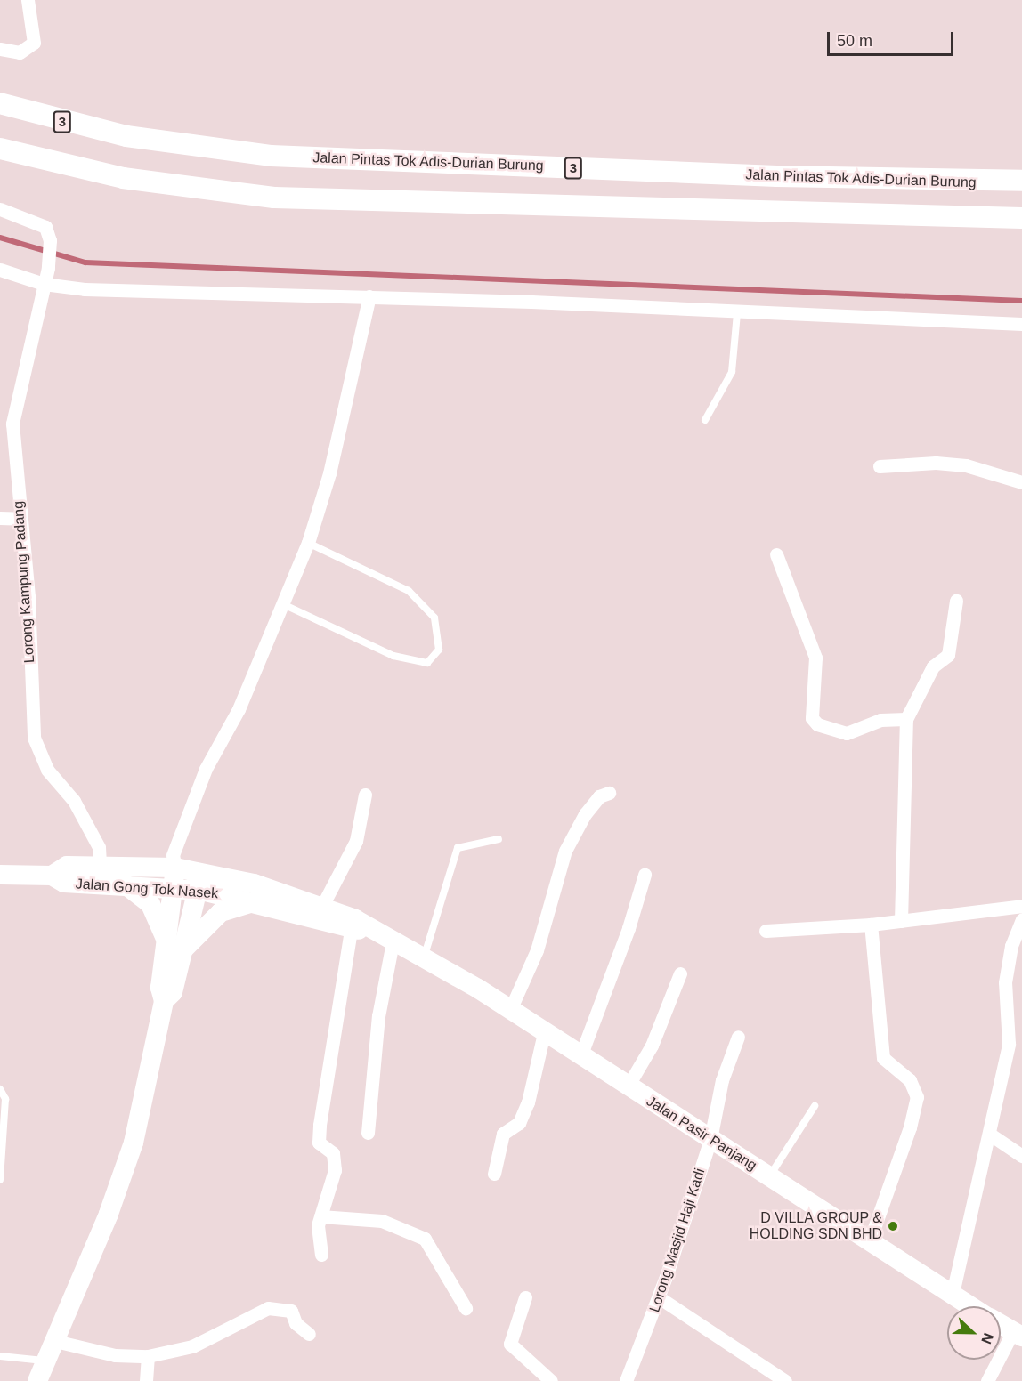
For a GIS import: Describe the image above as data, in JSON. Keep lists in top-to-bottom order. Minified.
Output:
{"streets":{"main road":["3","Jalan Pintas Tok Adis-Durian Burung","Jalan Gong Tok Nasek","Jalan Pasir Panjang"],"street":["Lorong Kampung Padang","Lorong Masjid Haji Kadi"]},"crossings":[["Lorong Kampung Padang","Jalan Gong Tok Nasek"],["Jalan Gong Tok Nasek","Jalan Pasir Panjang"],["Jalan Pasir Panjang","Lorong Masjid Haji Kadi"]],"places":["D VILLA GROUP & HOLDING SDN BHD"],"scale_bar":"50 m","north":"right"}
